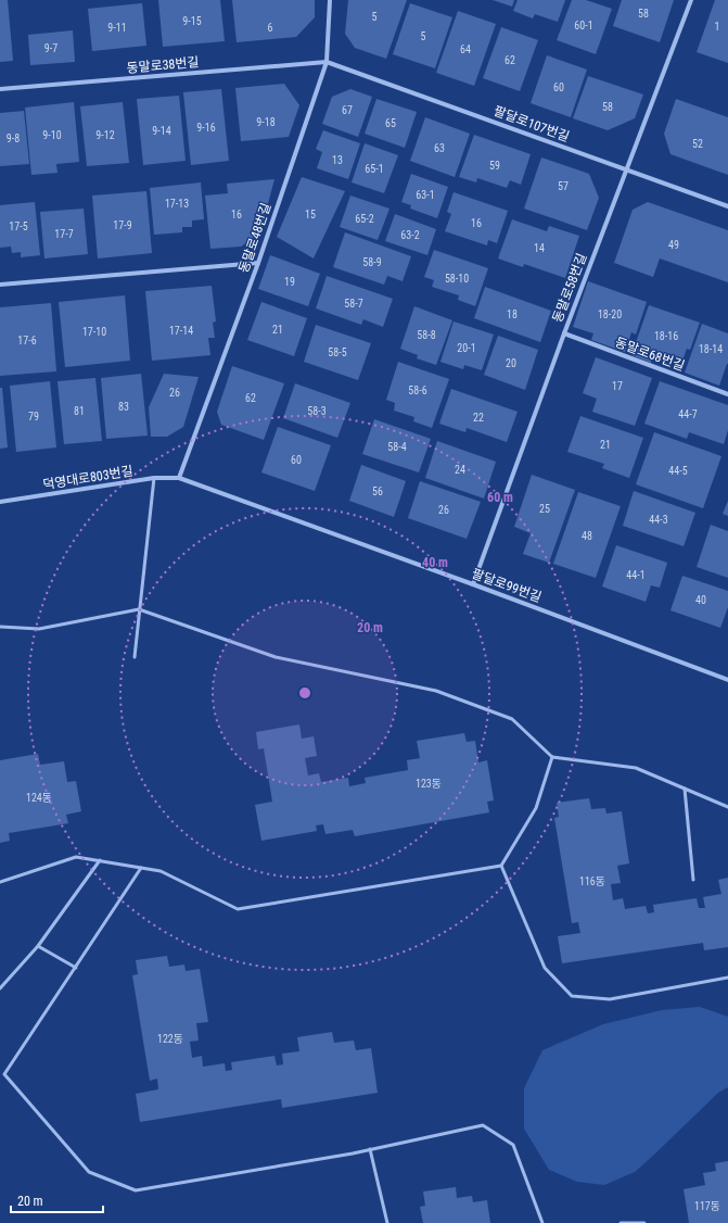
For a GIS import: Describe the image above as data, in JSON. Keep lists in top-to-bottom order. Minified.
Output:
{"streets":{"street":["동말로38번길","팔달로107번길","동말로48번길","동말로58번길","동말로68번길","덕영대로803번길","팔달로99번길"]},"crossings":[["동말로38번길","팔달로107번길"],["동말로38번길","동말로48번길"],["팔달로107번길","동말로48번길"],["팔달로107번길","동말로58번길"],["동말로48번길","덕영대로803번길"],["동말로48번길","팔달로99번길"],["동말로58번길","동말로68번길"],["동말로58번길","팔달로99번길"],["덕영대로803번길","팔달로99번길"]],"house_numbers":["58","5","9-15","60-1","1","9-11","6","5","9-7","64","62","60","58","67","9-18","65","9-16","9-14","9-10","9-12","9-8","52","63","13","59","65-1","57","63-1","17-13","16","15","65-2","16","17-9","17-5","17-7","63-2","49","14","58-9","58-10","19","58-7","18","18-20","21","17-14","17-10","58-8","18-16","17-6","20-1","18-14","58-5","20","17","58-6","26","62","83","81","58-3","44-7","79","22","21","58-4","60","24","44-5","56","25","26","44-3","48","44-1","40","123동","124동","116동","122동","117동"],"scale_bar":"20 m","rings":["60 m","40 m","20 m"]}
